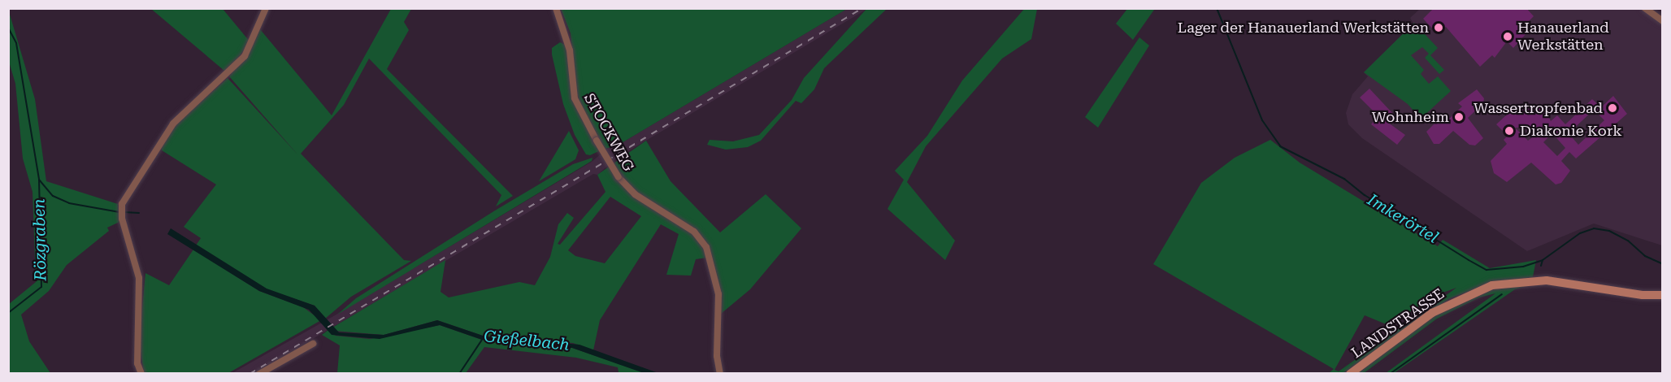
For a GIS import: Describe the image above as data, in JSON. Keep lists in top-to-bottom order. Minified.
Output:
{"streets":{"main road":["LANDSTRASSE"],"street":["STOCKWEG"]},"water":["Imkerörtel","Rözgraben","Gießelbach"],"places":["Lager der Hanauerland Werkstätten","Hanauerland Werkstätten","Wassertropfenbad","Wohnheim","Diakonie Kork"]}
